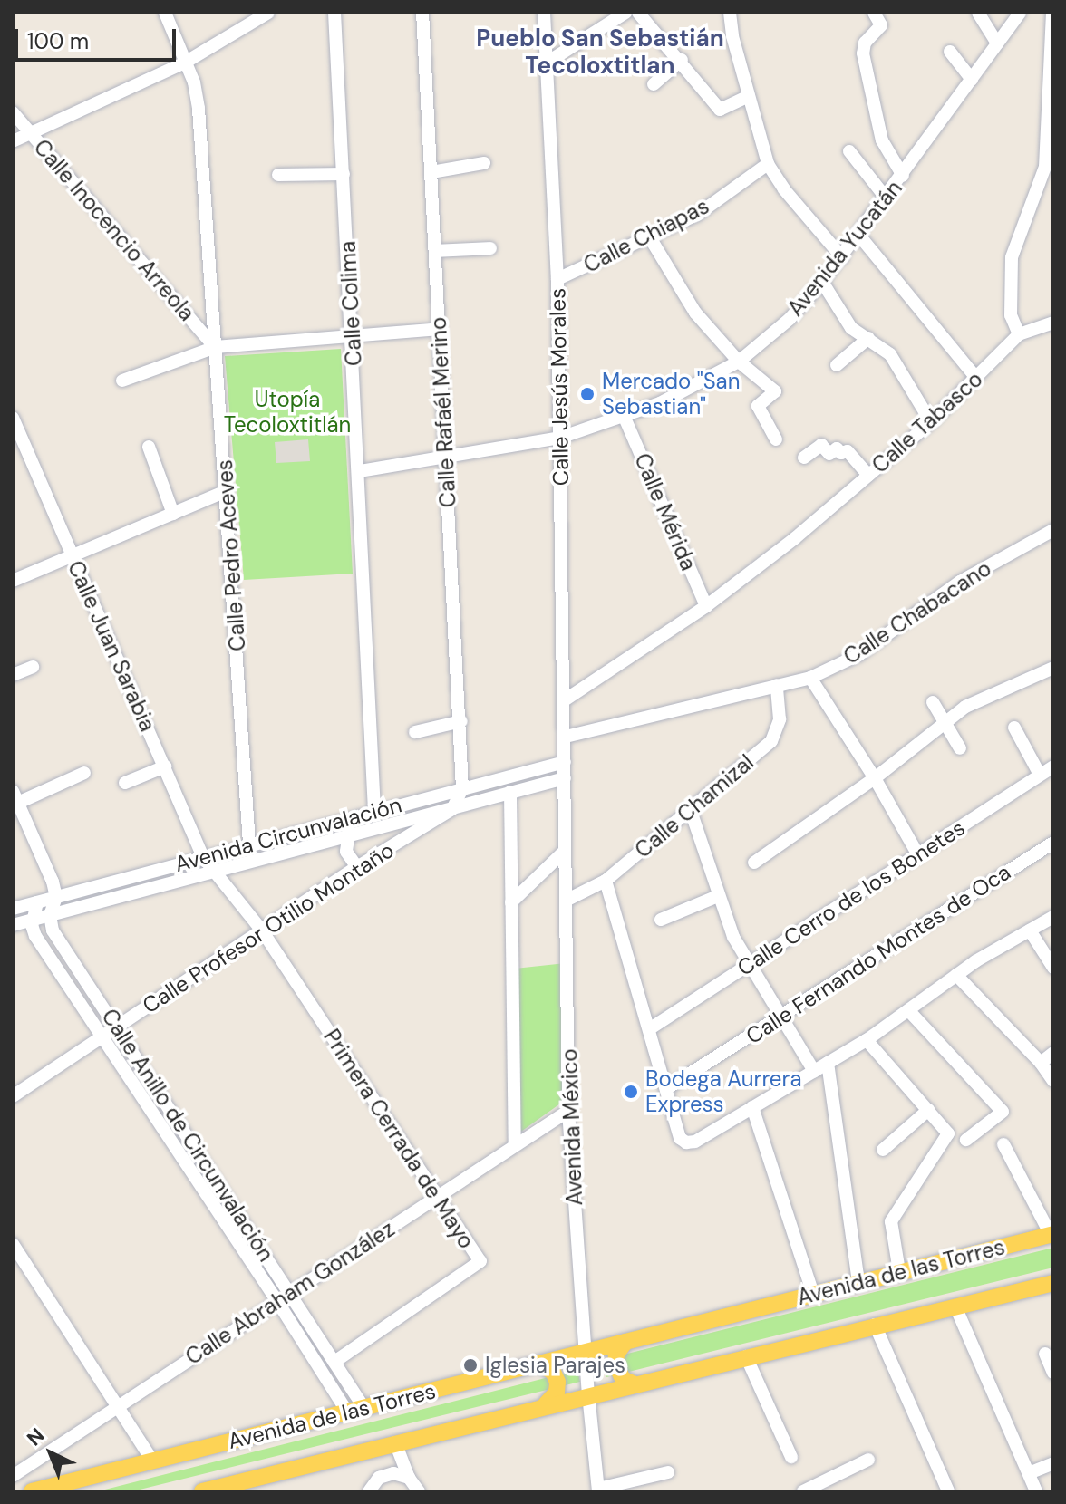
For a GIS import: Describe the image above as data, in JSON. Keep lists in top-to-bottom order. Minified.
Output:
{"streets":{"main road":["Avenida de las Torres"],"street":["Calle Inocencio Arreola","Calle Chiapas","Avenida Yucatán","Calle Colima","Calle Jesús Morales","Calle Rafaél Merino","Calle Tabasco","Calle Mérida","Calle Pedro Aceves","Calle Chabacano","Calle Juan Sarabia","Calle Chamizal","Avenida Circunvalación","Calle Cerro de los Bonetes","Calle Profesor Otilio Montaño","Calle Fernando Montes de Oca","Avenida México","Calle Anillo de Circunvalación","Primera Cerrada de Mayo","Calle Abraham González"]},"crossings":[["Calle Inocencio Arreola","Calle Pedro Aceves"],["Calle Chiapas","Calle Jesús Morales"],["Avenida Yucatán","Calle Colima"],["Avenida Yucatán","Calle Jesús Morales"],["Avenida Yucatán","Calle Rafaél Merino"],["Avenida Yucatán","Calle Mérida"],["Calle Colima","Avenida Circunvalación"],["Calle Jesús Morales","Calle Tabasco"],["Calle Jesús Morales","Calle Chabacano"],["Calle Jesús Morales","Avenida Circunvalación"],["Calle Jesús Morales","Avenida México"],["Calle Rafaél Merino","Avenida Circunvalación"],["Calle Rafaél Merino","Calle Profesor Otilio Montaño"],["Calle Tabasco","Calle Mérida"],["Calle Pedro Aceves","Avenida Circunvalación"],["Calle Chabacano","Calle Chamizal"],["Calle Juan Sarabia","Avenida Circunvalación"],["Calle Juan Sarabia","Primera Cerrada de Mayo"],["Calle Chamizal","Avenida México"],["Avenida Circunvalación","Calle Profesor Otilio Montaño"],["Avenida Circunvalación","Avenida México"],["Avenida Circunvalación","Calle Anillo de Circunvalación"],["Avenida Circunvalación","Primera Cerrada de Mayo"],["Calle Profesor Otilio Montaño","Calle Anillo de Circunvalación"],["Calle Profesor Otilio Montaño","Primera Cerrada de Mayo"],["Avenida México","Avenida de las Torres"],["Avenida México","Calle Abraham González"],["Calle Anillo de Circunvalación","Primera Cerrada de Mayo"],["Calle Anillo de Circunvalación","Avenida de las Torres"],["Calle Anillo de Circunvalación","Calle Abraham González"],["Primera Cerrada de Mayo","Calle Abraham González"]],"districts":["Pueblo San Sebastián Tecoloxtitlan"],"parks":["Utopía Tecoloxtitlán"],"places":["Mercado \"San Sebastian\"","Bodega Aurrera Express","Iglesia Parajes"],"scale_bar":"100 m","north":"top left"}
